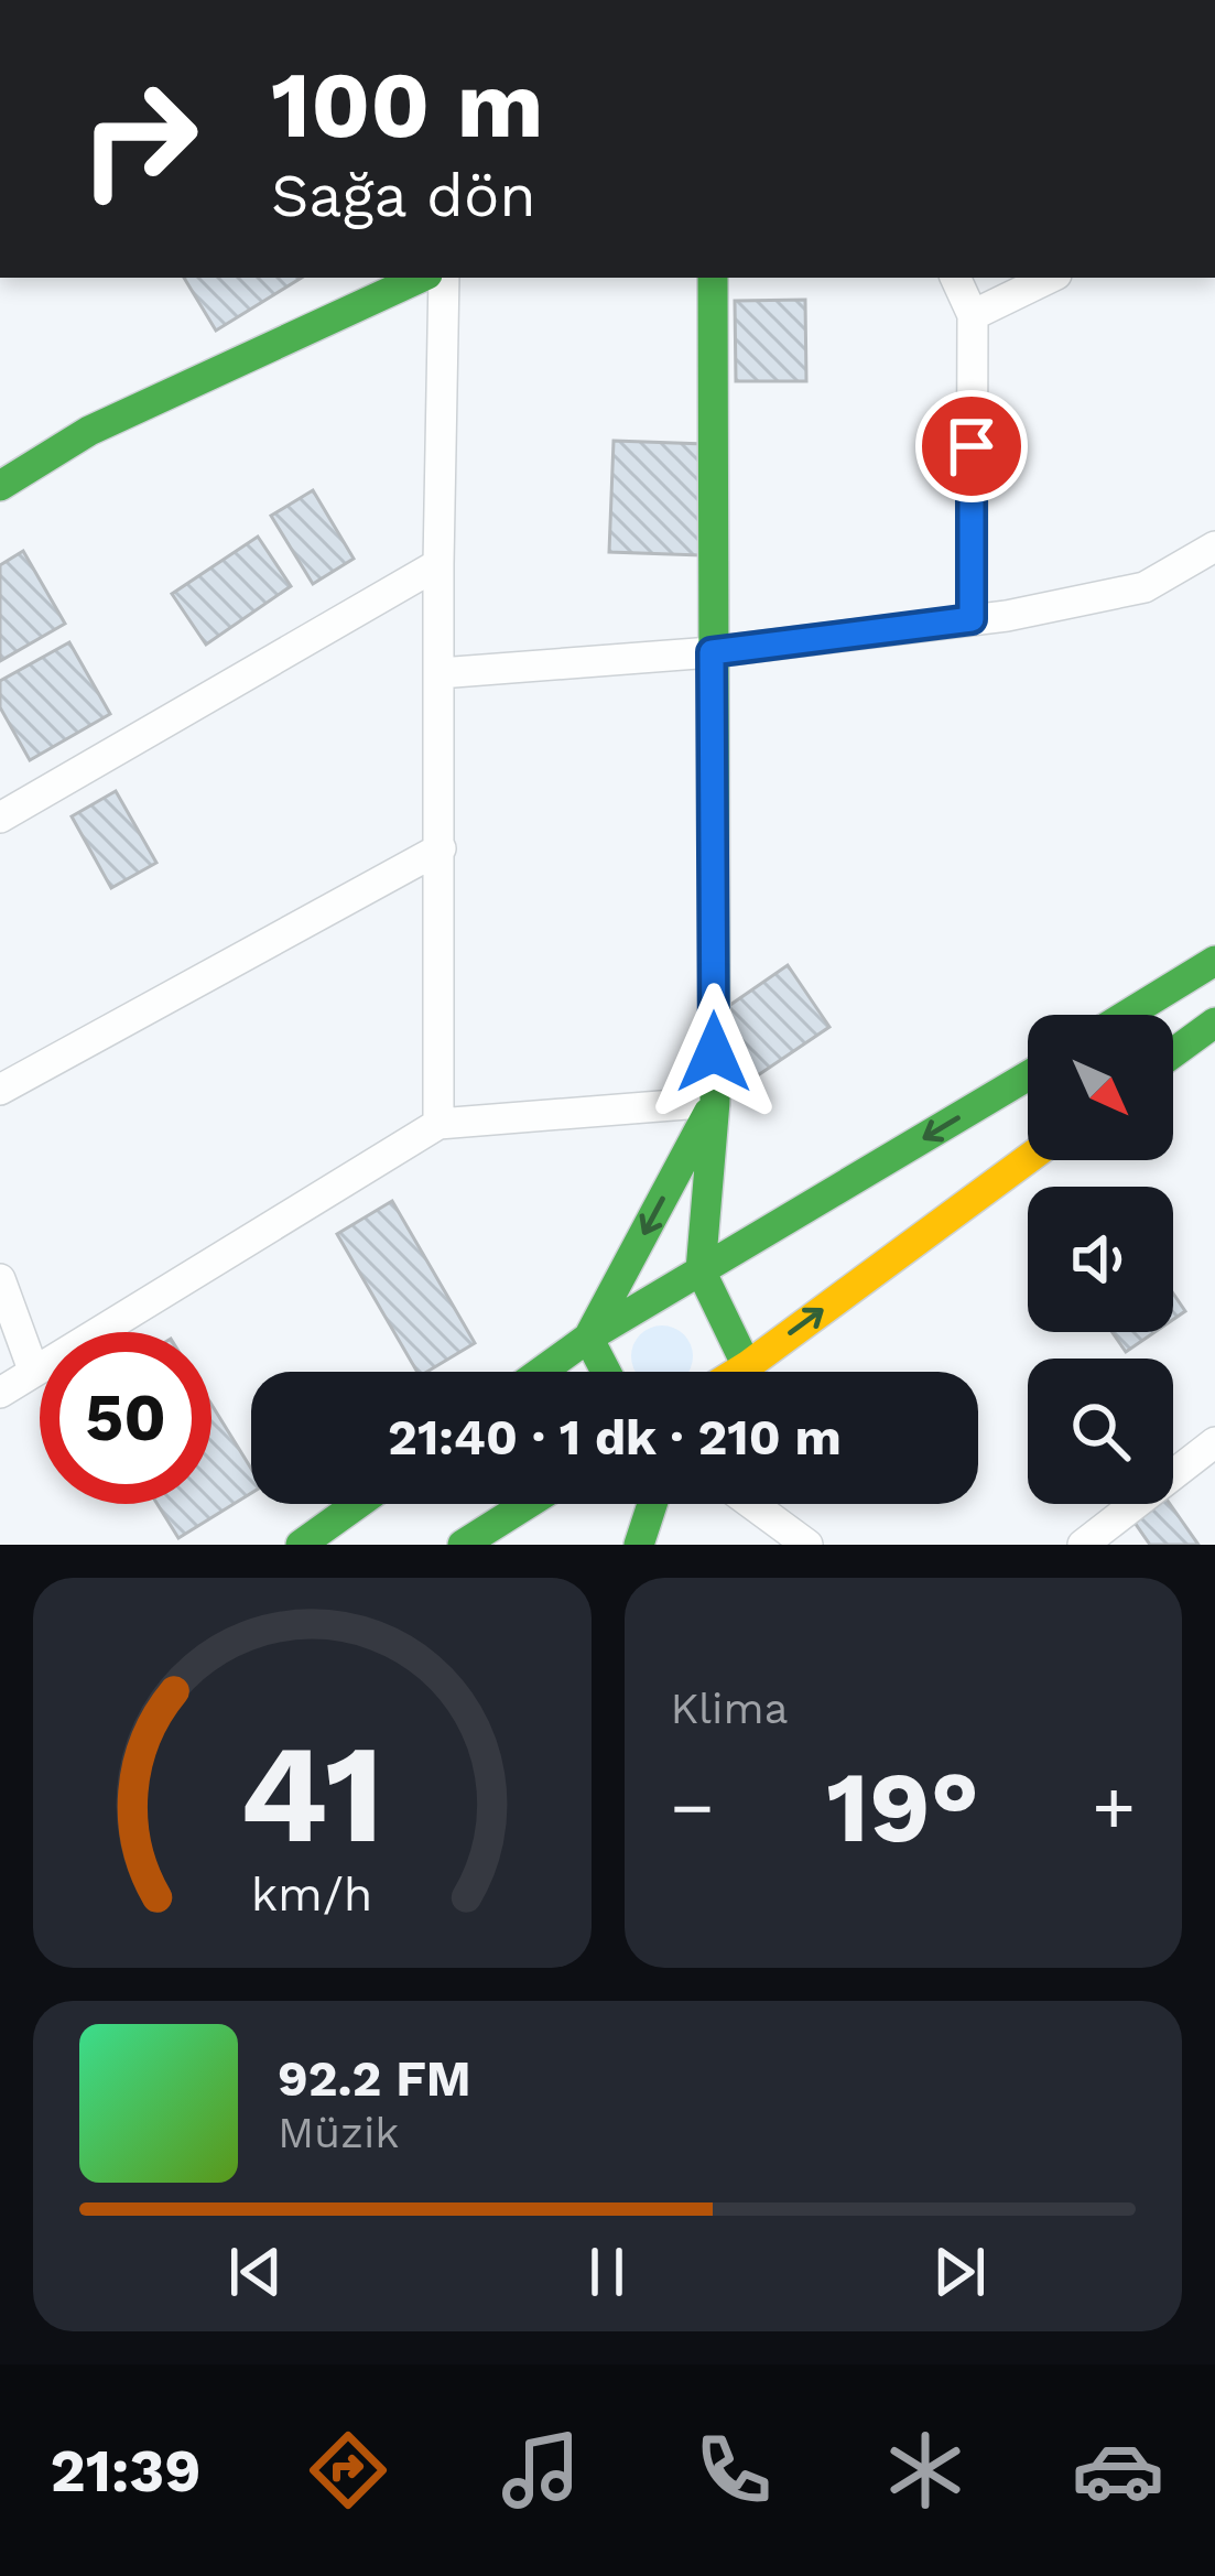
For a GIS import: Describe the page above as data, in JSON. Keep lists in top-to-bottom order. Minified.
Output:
{"north":"bottom right","page":{"turn":["100 m","Sağa dön"],"limit":"50","trip":"21:40 · 1 dk · 210 m","tile":"Klima","heat":["−","19°","+"],"song":["92.2 FM","Müzik"],"tabs":"21:39","gauge":["41","km/h"]}}
